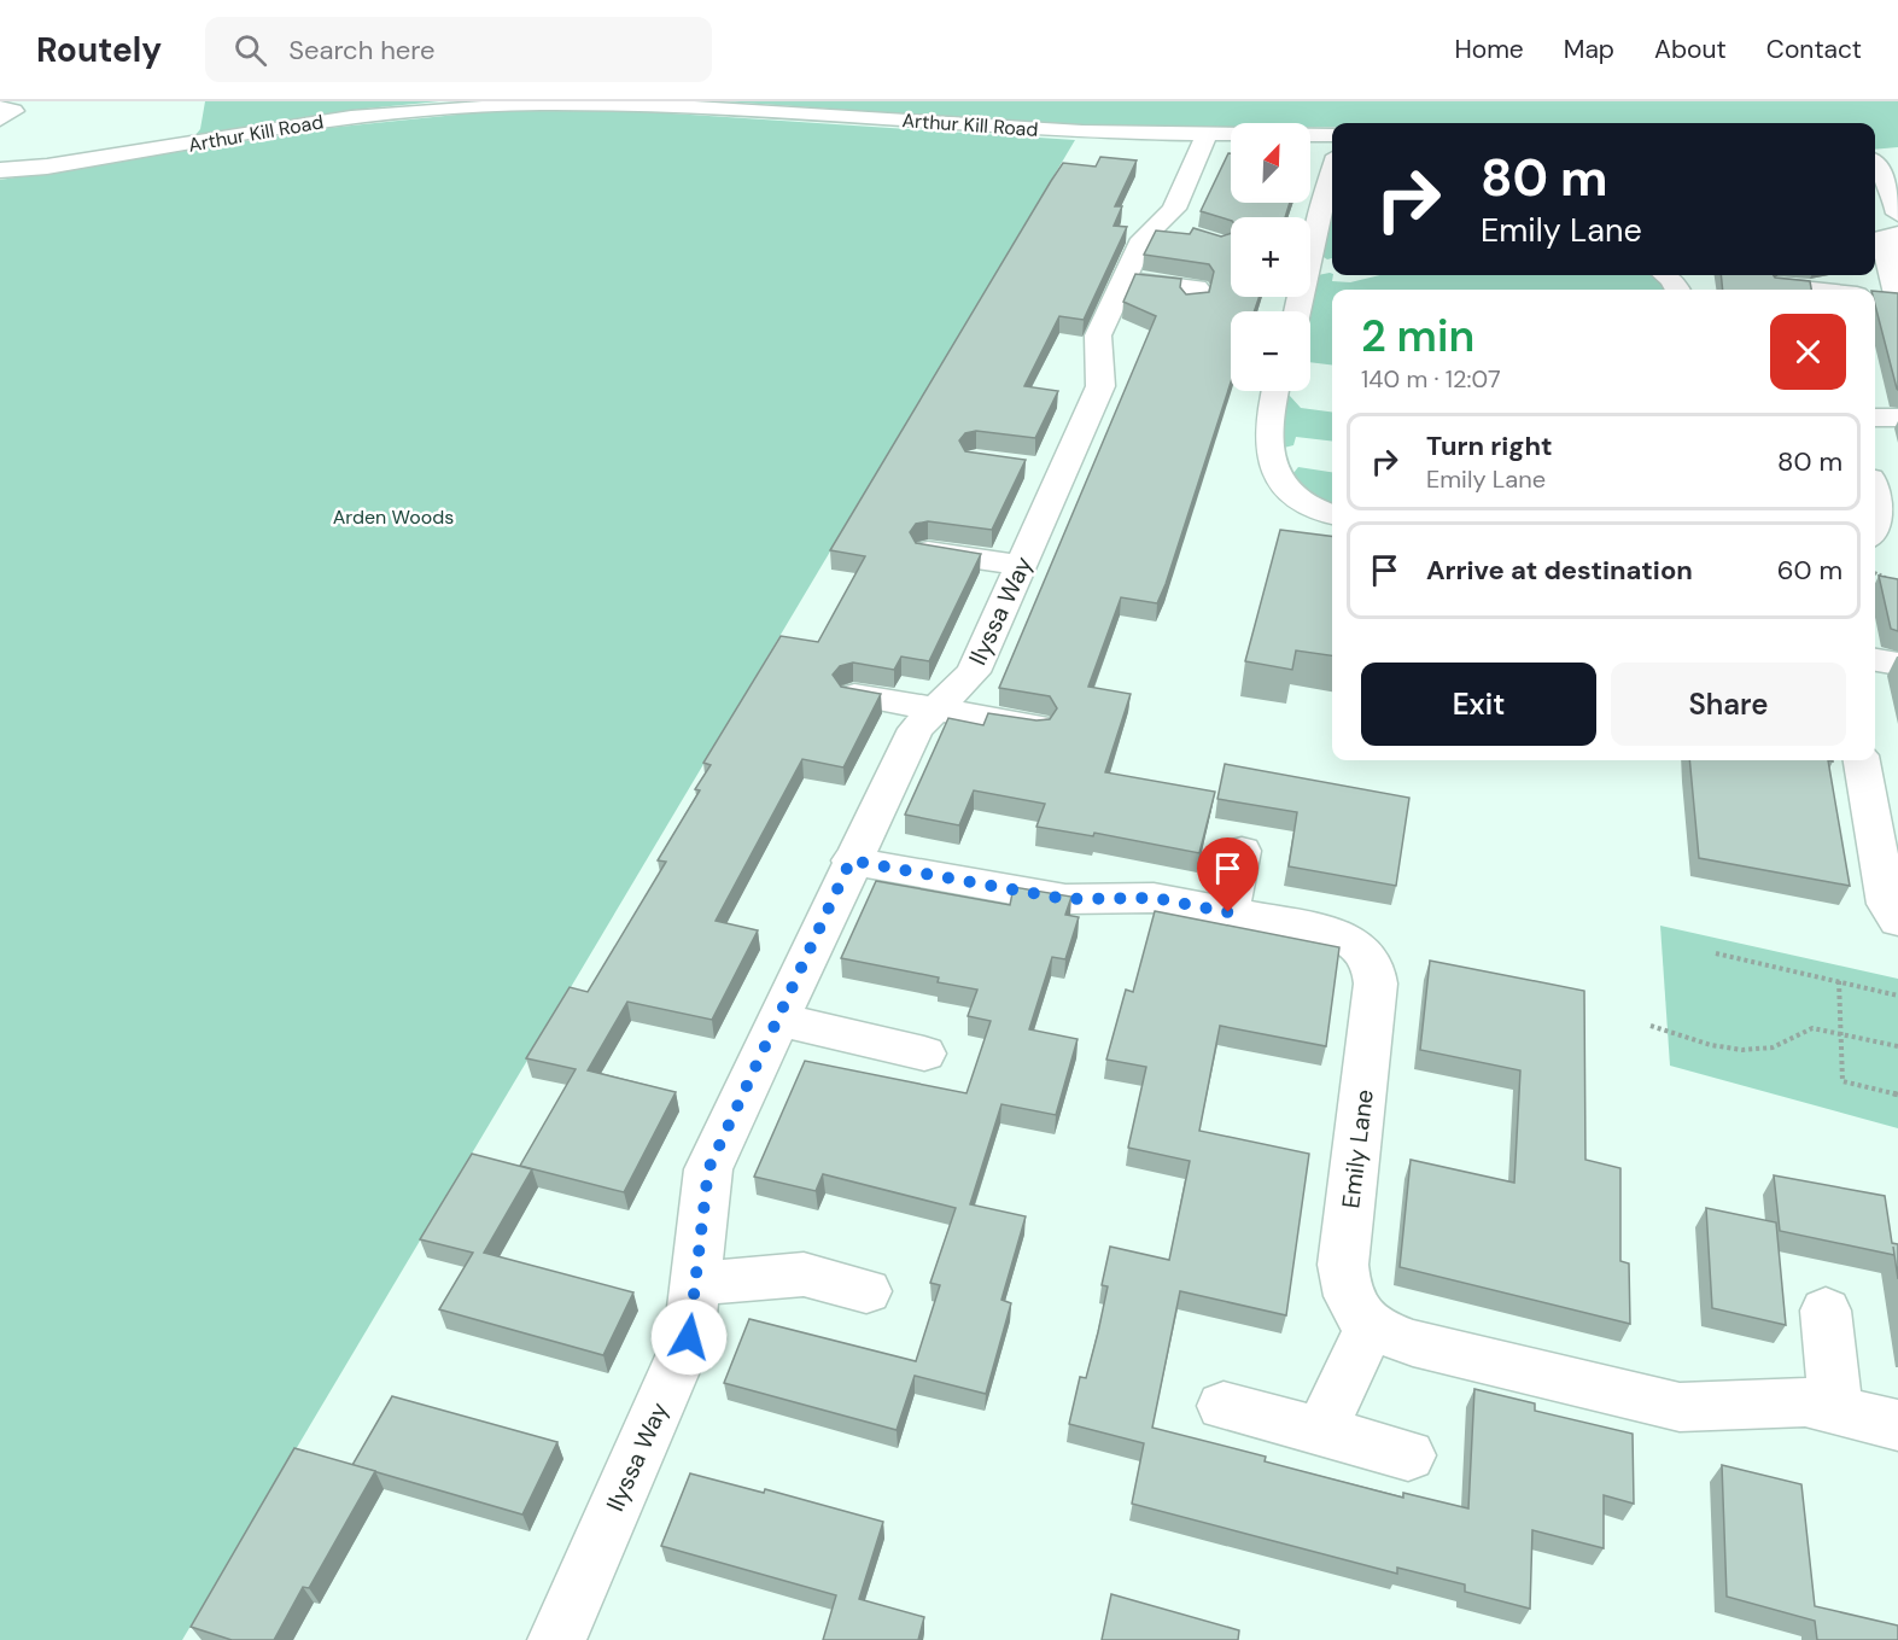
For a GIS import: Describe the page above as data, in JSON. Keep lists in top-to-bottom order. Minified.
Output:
{"streets":{"street":["Arthur Kill Road","Ilyssa Way","Emily Lane"]},"crossings":[["Arthur Kill Road","Ilyssa Way"],["Ilyssa Way","Emily Lane"]],"parks":["Arden Woods"],"north":"top right","page":{"header":"Routely","search":"Search here","nav":["Home","Map","About","Contact"],"map_buttons":["+","−"],"turn":["80 m","Emily Lane"],"heading":["2 min","140 m · 12:07"],"list":[{"name":"Turn right","note":"Emily Lane","value":"80 m"},{"name":"Arrive at destination","value":"60 m"}],"buttons":["Exit","Share"]}}
